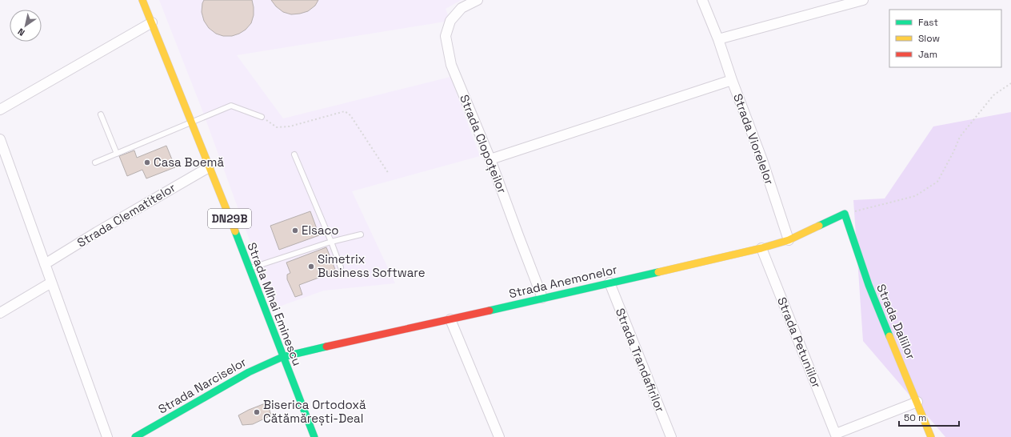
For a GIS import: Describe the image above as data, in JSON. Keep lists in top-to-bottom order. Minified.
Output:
{"streets":{"street":["Strada Viorelelor","Strada Clopoțeilor","Strada Clematitelor","DN29B","Strada Anemonelor","Strada MIhai Eminescu","Strada Daliilor","Strada Petuniilor","Strada Trandafirilor","Strada Narciselor"]},"crossings":[["Strada Viorelelor","Strada Anemonelor"],["Strada Clopoțeilor","Strada Anemonelor"],["Strada Clematitelor","Strada MIhai Eminescu"],["Strada Anemonelor","Strada MIhai Eminescu"],["Strada Anemonelor","Strada Daliilor"],["Strada Anemonelor","Strada Petuniilor"],["Strada Anemonelor","Strada Trandafirilor"],["Strada Anemonelor","Strada Narciselor"],["Strada MIhai Eminescu","Strada Narciselor"]],"places":["Casa Boemă","Elsaco","Simetrix Business Software","Biserica Ortodoxă Cătămărești-Deal"],"legend":["Fast","Slow","Jam"],"scale_bar":"50 m","north":"bottom left"}
